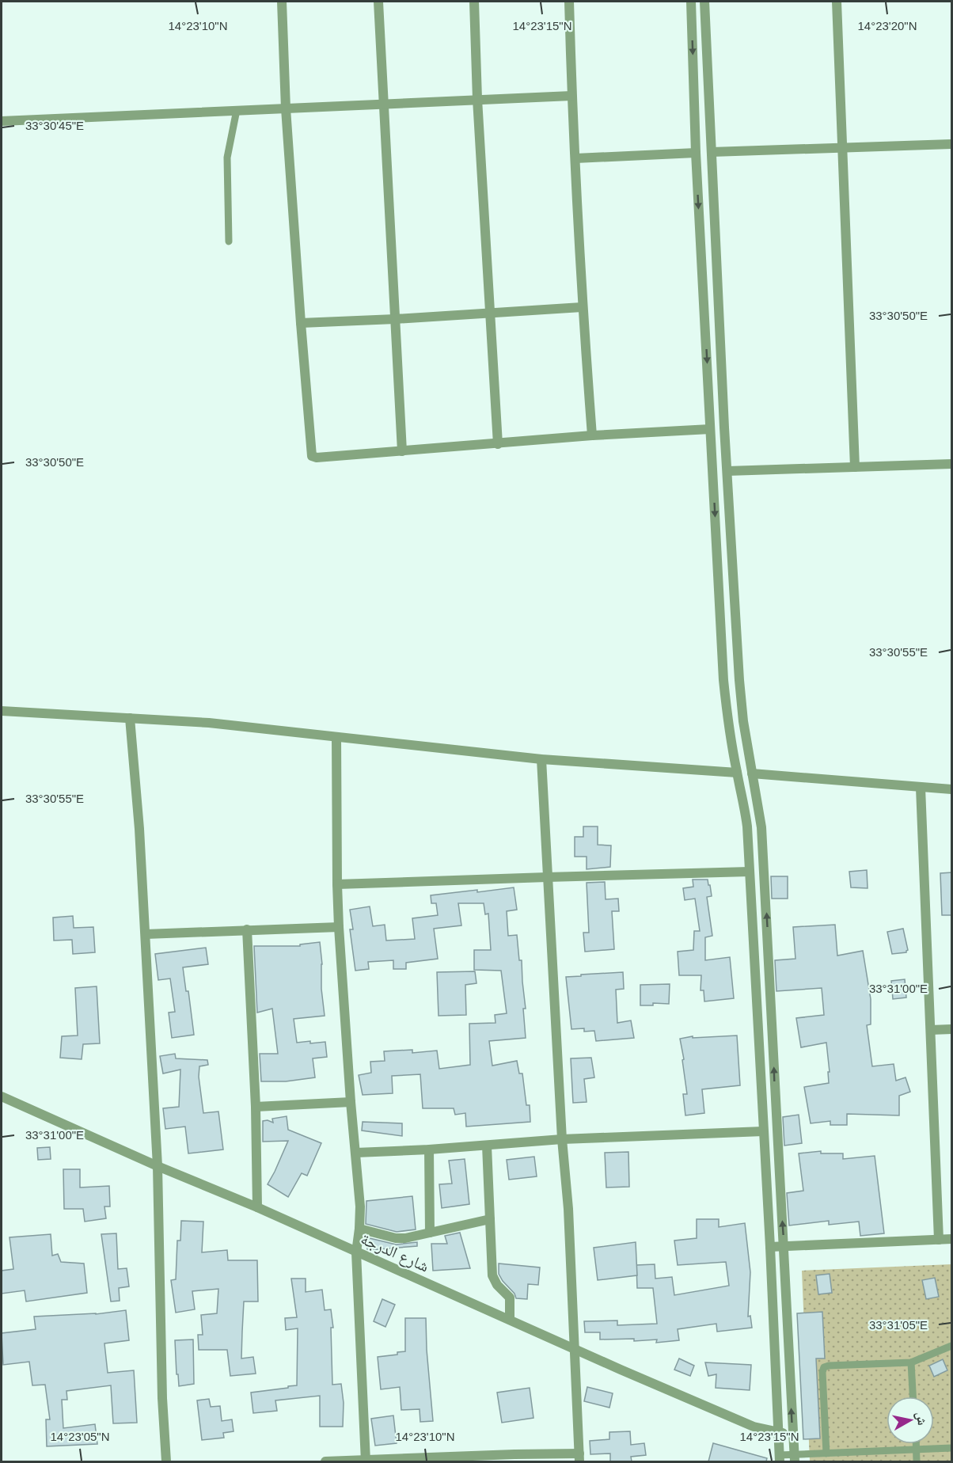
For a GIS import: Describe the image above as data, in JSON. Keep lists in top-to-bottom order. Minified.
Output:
{"streets":{"street":["شارع الدرجة"]},"north":"right","coordinates":["14°23'10\"N","14°23'15\"N","14°23'20\"N","33°30'45\"E","33°30'50\"E","33°30'55\"E","33°31'00\"E","33°31'05\"E","14°23'05\"N"]}
